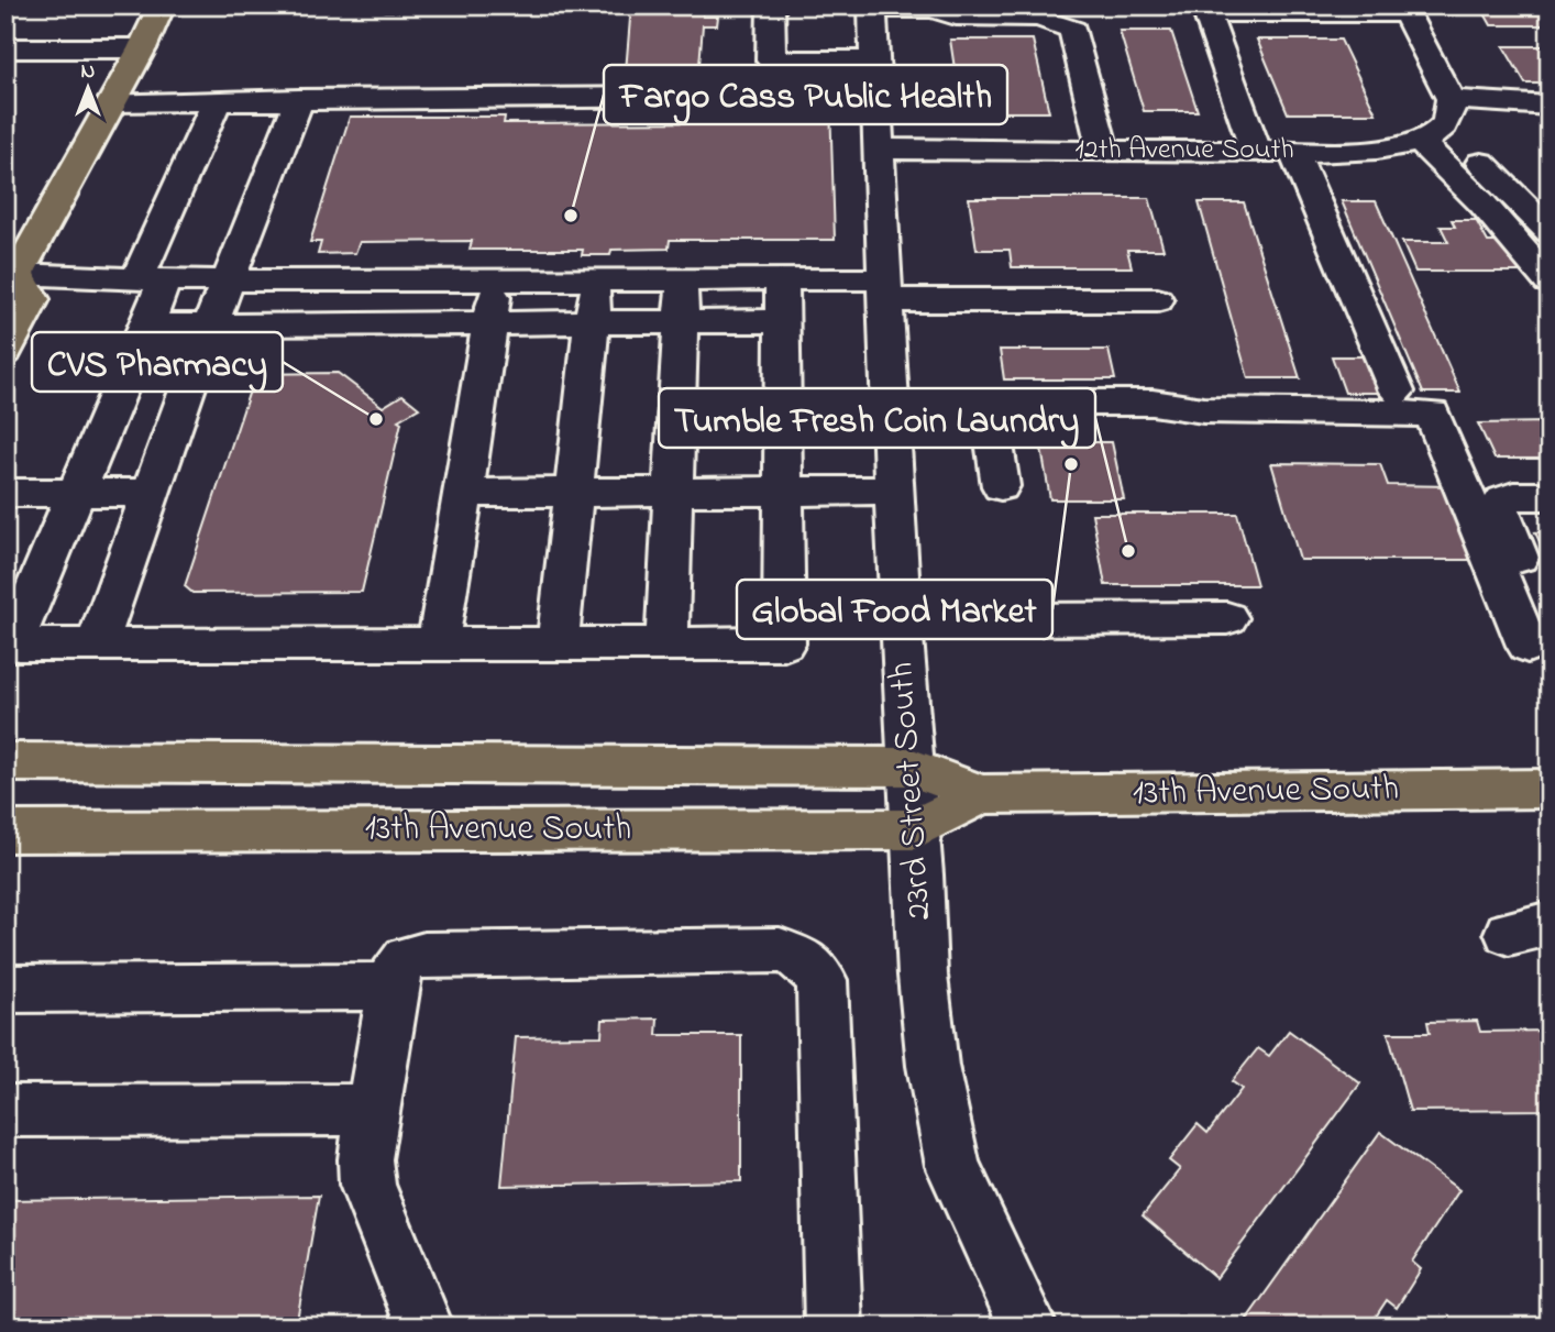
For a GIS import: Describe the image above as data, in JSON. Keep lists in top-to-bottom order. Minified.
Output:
{"streets":{"main road":["13th Avenue South"],"street":["12th Avenue South","23rd Street South"]},"crossings":[["12th Avenue South","23rd Street South"],["23rd Street South","13th Avenue South"]],"places":["Fargo Cass Public Health","CVS Pharmacy","Global Food Market","Tumble Fresh Coin Laundry"],"north":"top"}
